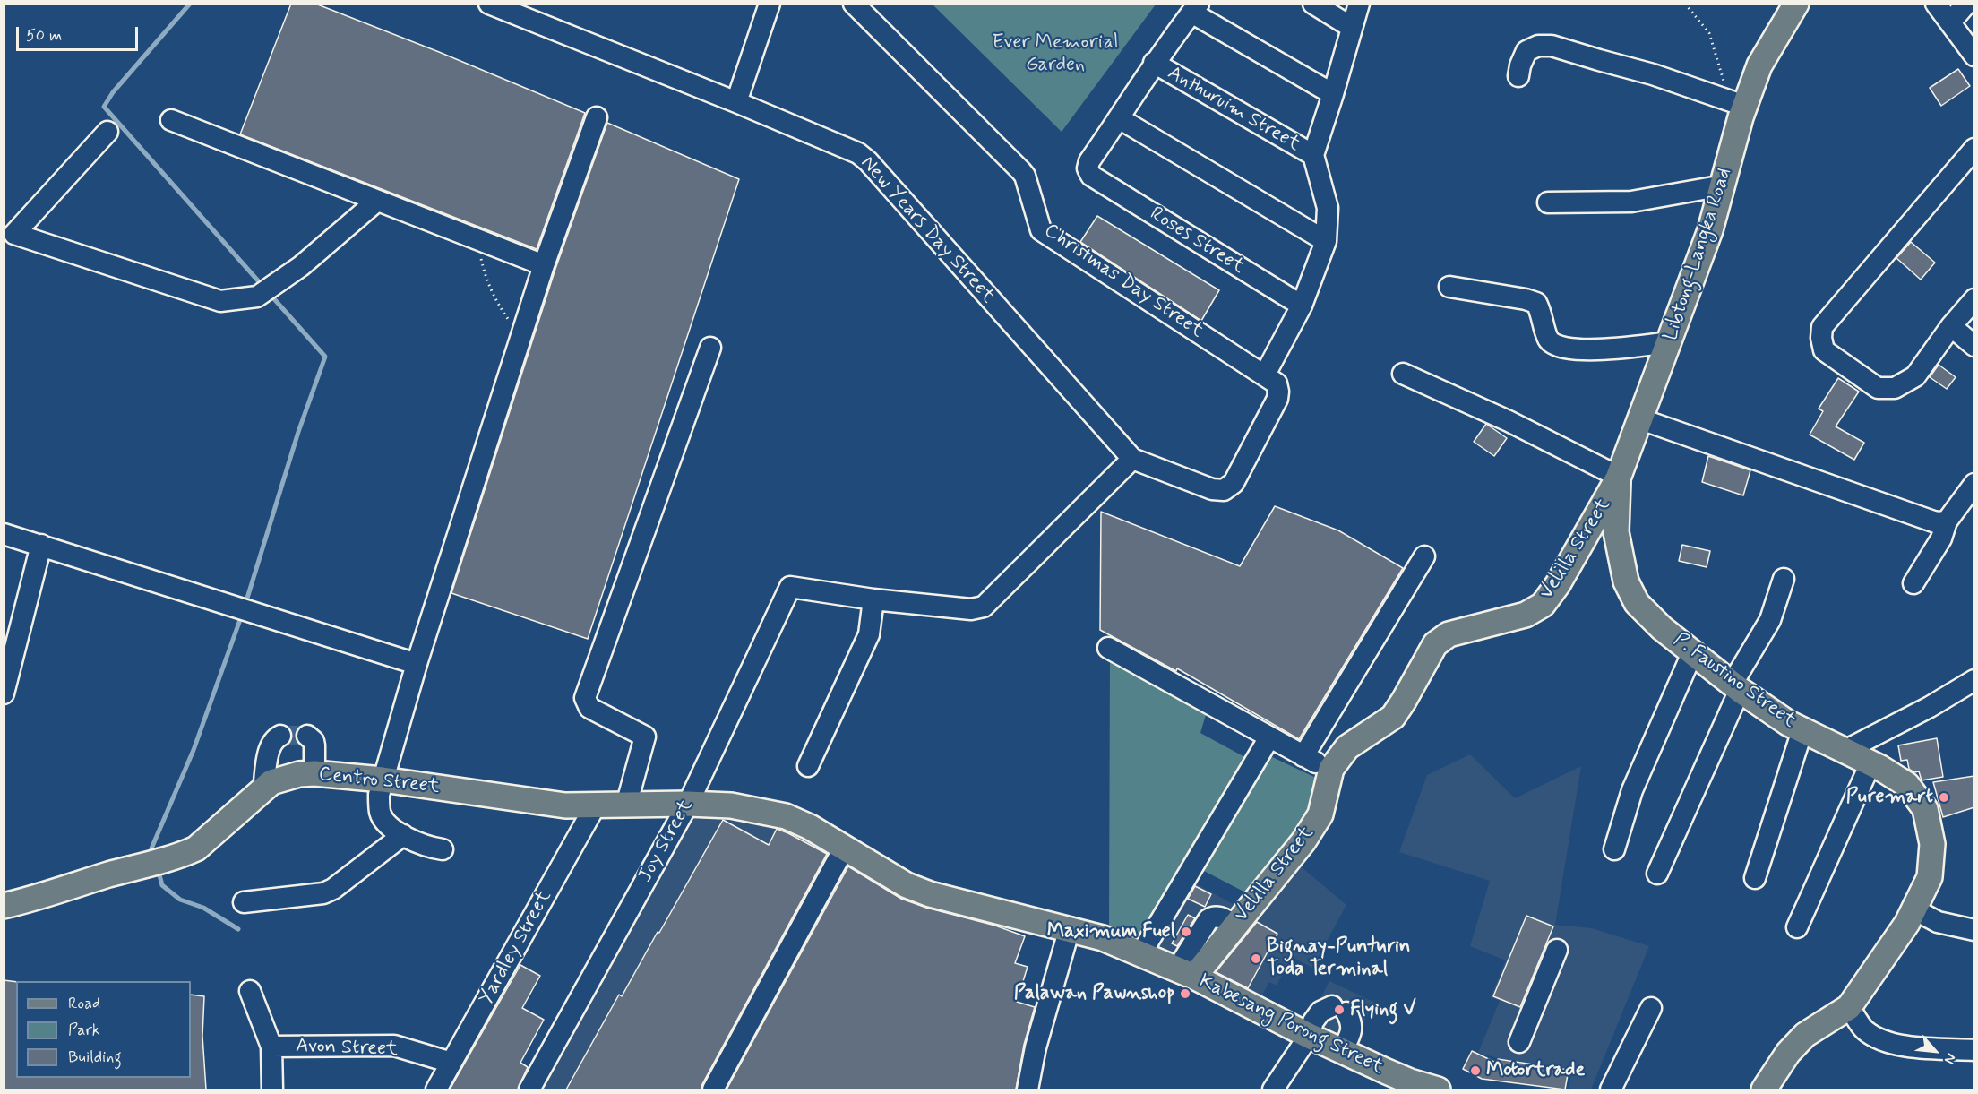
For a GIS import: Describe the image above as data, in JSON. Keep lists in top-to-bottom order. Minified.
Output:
{"streets":{"main road":["Libtong-Langka Road","Velilla Street","P. Faustino Street","Centro Street","Kabesang Porong Street"],"street":["Anthuruim Street","New Years Day Street","Roses Street","Christmas Day Street","Joy Street","Yardley Street","Avon Street"]},"crossings":[["Libtong-Langka Road","Velilla Street"],["Libtong-Langka Road","P. Faustino Street"],["Velilla Street","P. Faustino Street"],["Velilla Street","Kabesang Porong Street"],["Centro Street","Yardley Street"],["Centro Street","Kabesang Porong Street"],["Joy Street","Kabesang Porong Street"],["Yardley Street","Kabesang Porong Street"],["Yardley Street","Avon Street"]],"parks":["Ever Memorial Garden"],"places":["Puremart","Maximum Fuel","Bignay-Punturin Toda Terminal","Palawan Pawnshop","Flying V","Motortrade"],"legend":["Road","Park","Building"],"scale_bar":"50 m","north":"bottom right"}
